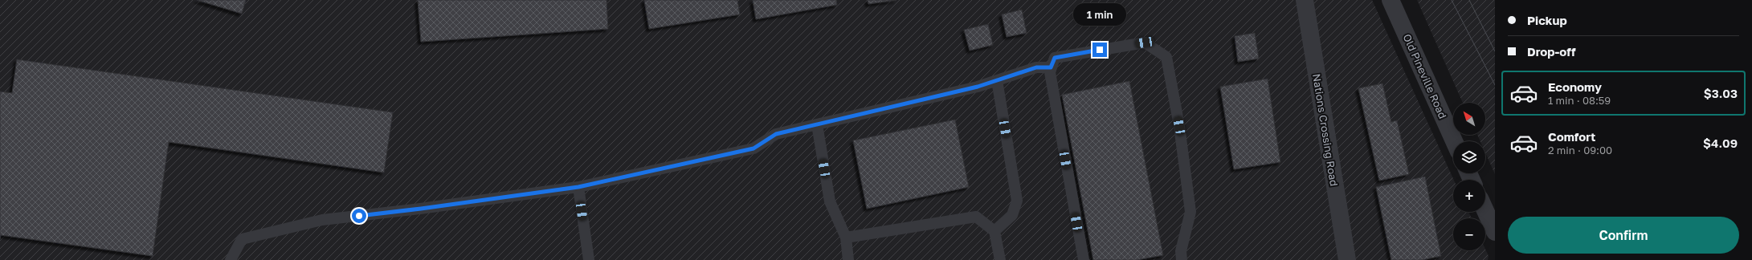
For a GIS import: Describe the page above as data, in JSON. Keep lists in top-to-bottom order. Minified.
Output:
{"streets":{"street":["Old Pineville Road","Nations Crossing Road"]},"north":"top left","page":{"banner":["Pickup","Drop-off"],"bubble":"1 min","list":[{"name":"Economy","note":"1 min · 08:59","value":"$3.03"},{"name":"Comfort","note":"2 min · 09:00","value":"$4.09"}],"map_buttons":["+","−"],"buttons":"Confirm"}}
